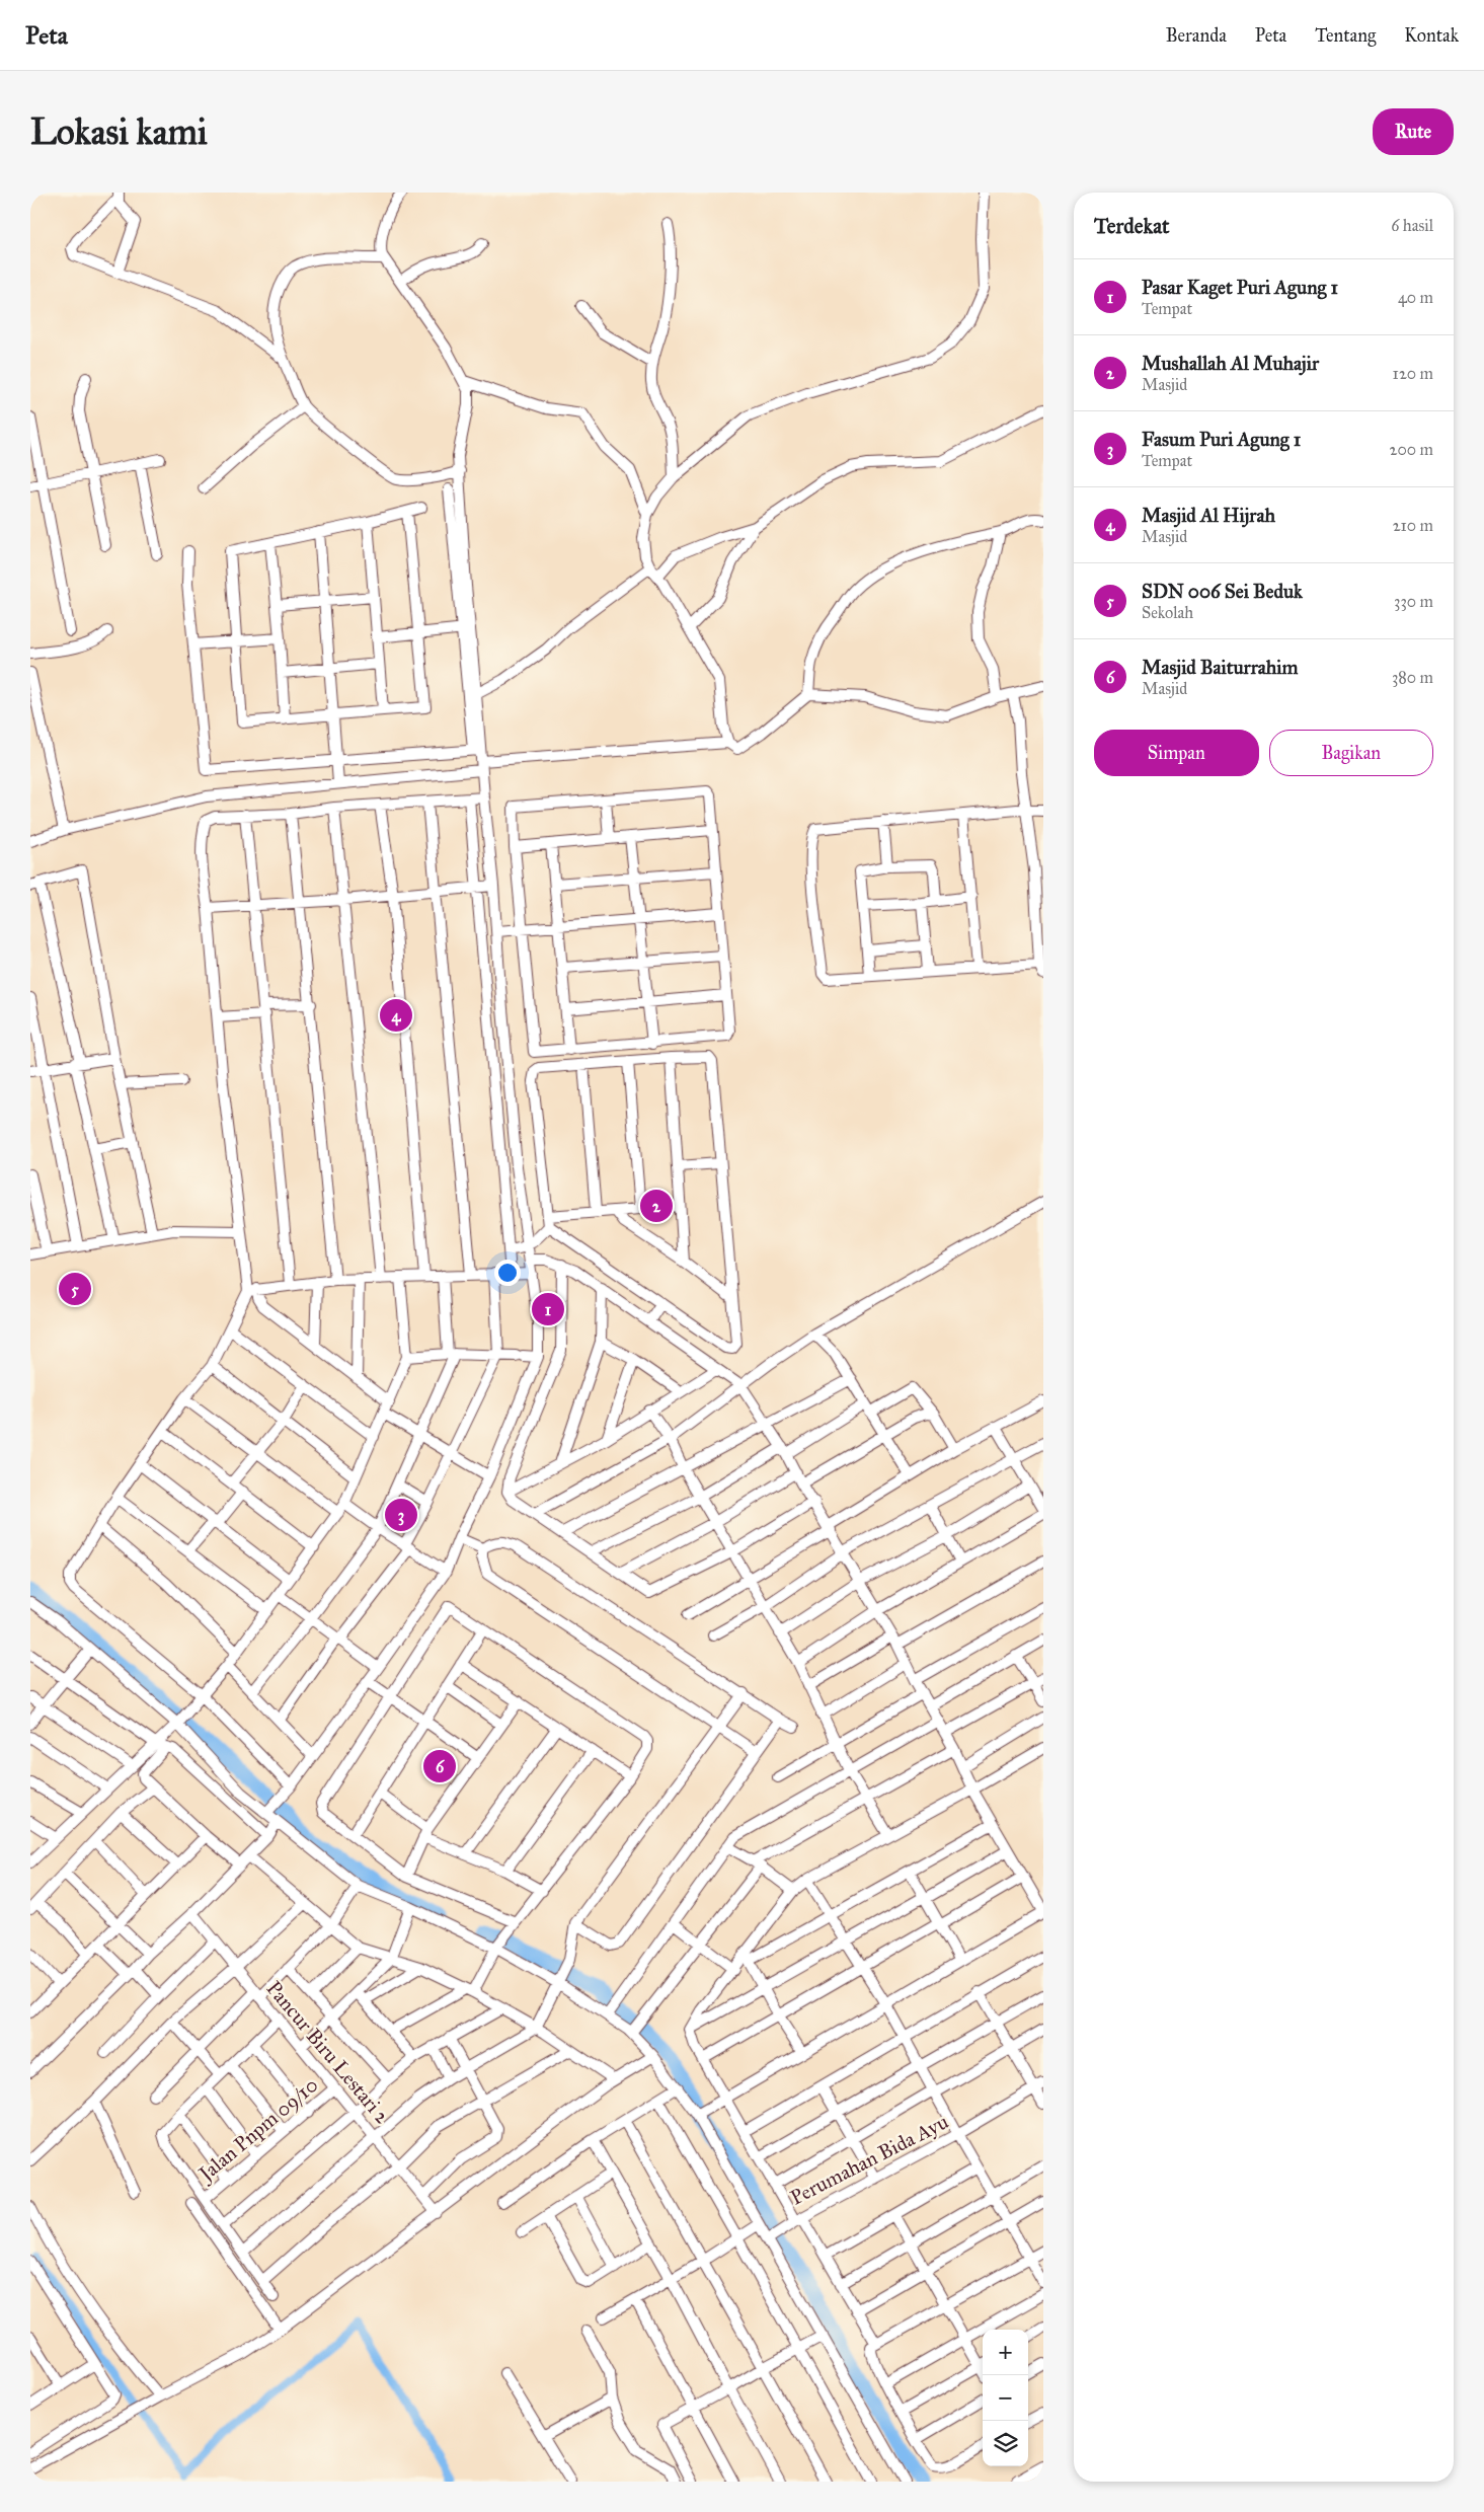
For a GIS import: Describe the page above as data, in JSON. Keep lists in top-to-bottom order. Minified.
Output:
{"streets":{"street":["Pancur Biru Lestari 2","Jalan Pnpm 09/10","Perumahan Bida Ayu"]},"crossings":[["Pancur Biru Lestari 2","Jalan Pnpm 09/10"]],"page":{"header":"Peta","nav":["Beranda","Peta","Tentang","Kontak"],"buttons":["Rute",["Simpan","Bagikan"]],"title":"Lokasi kami","heading":["Terdekat","6 hasil"],"list":[{"mark":"1","name":"Pasar Kaget Puri Agung 1","note":"Tempat","value":"40 m"},{"mark":"2","name":"Mushallah Al Muhajir","note":"Masjid","value":"120 m"},{"mark":"3","name":"Fasum Puri Agung 1","note":"Tempat","value":"200 m"},{"mark":"4","name":"Masjid Al Hijrah","note":"Masjid","value":"210 m"},{"mark":"5","name":"SDN 006 Sei Beduk","note":"Sekolah","value":"330 m"},{"mark":"6","name":"Masjid Baiturrahim","note":"Masjid","value":"380 m"}],"pins":["4","2","5","1","3","6"],"map_buttons":["+","−"]}}
